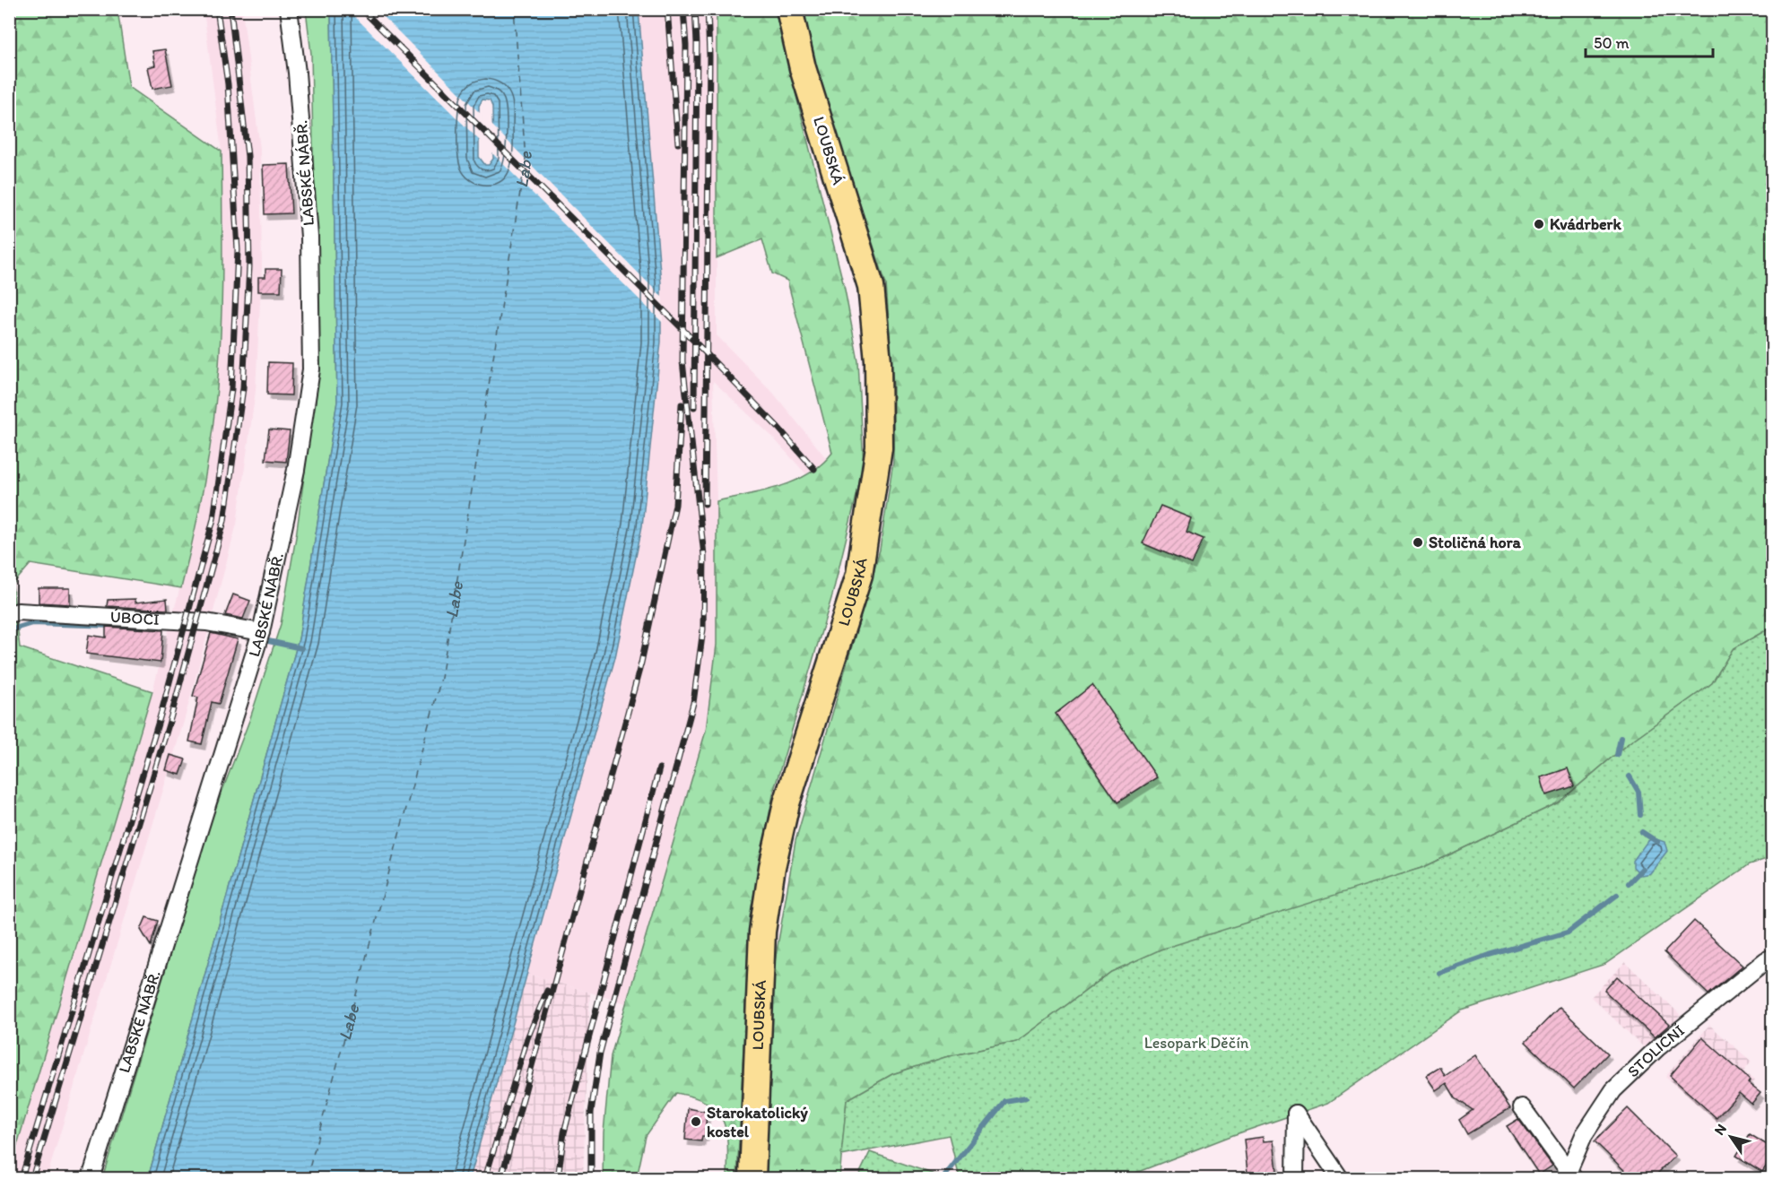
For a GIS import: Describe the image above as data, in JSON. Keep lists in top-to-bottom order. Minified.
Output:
{"streets":{"main road":["LOUBSKÁ"],"street":["LABSKÉ NÁBŘ.","ÚBOČÍ","STOLIČNÍ"]},"crossings":[["LABSKÉ NÁBŘ.","ÚBOČÍ"]],"water":["Labe"],"parks":["Lesopark Děčín"],"places":["Kvádrberk","Stoličná hora","Starokatolický kostel"],"scale_bar":"50 m","north":"top left"}
